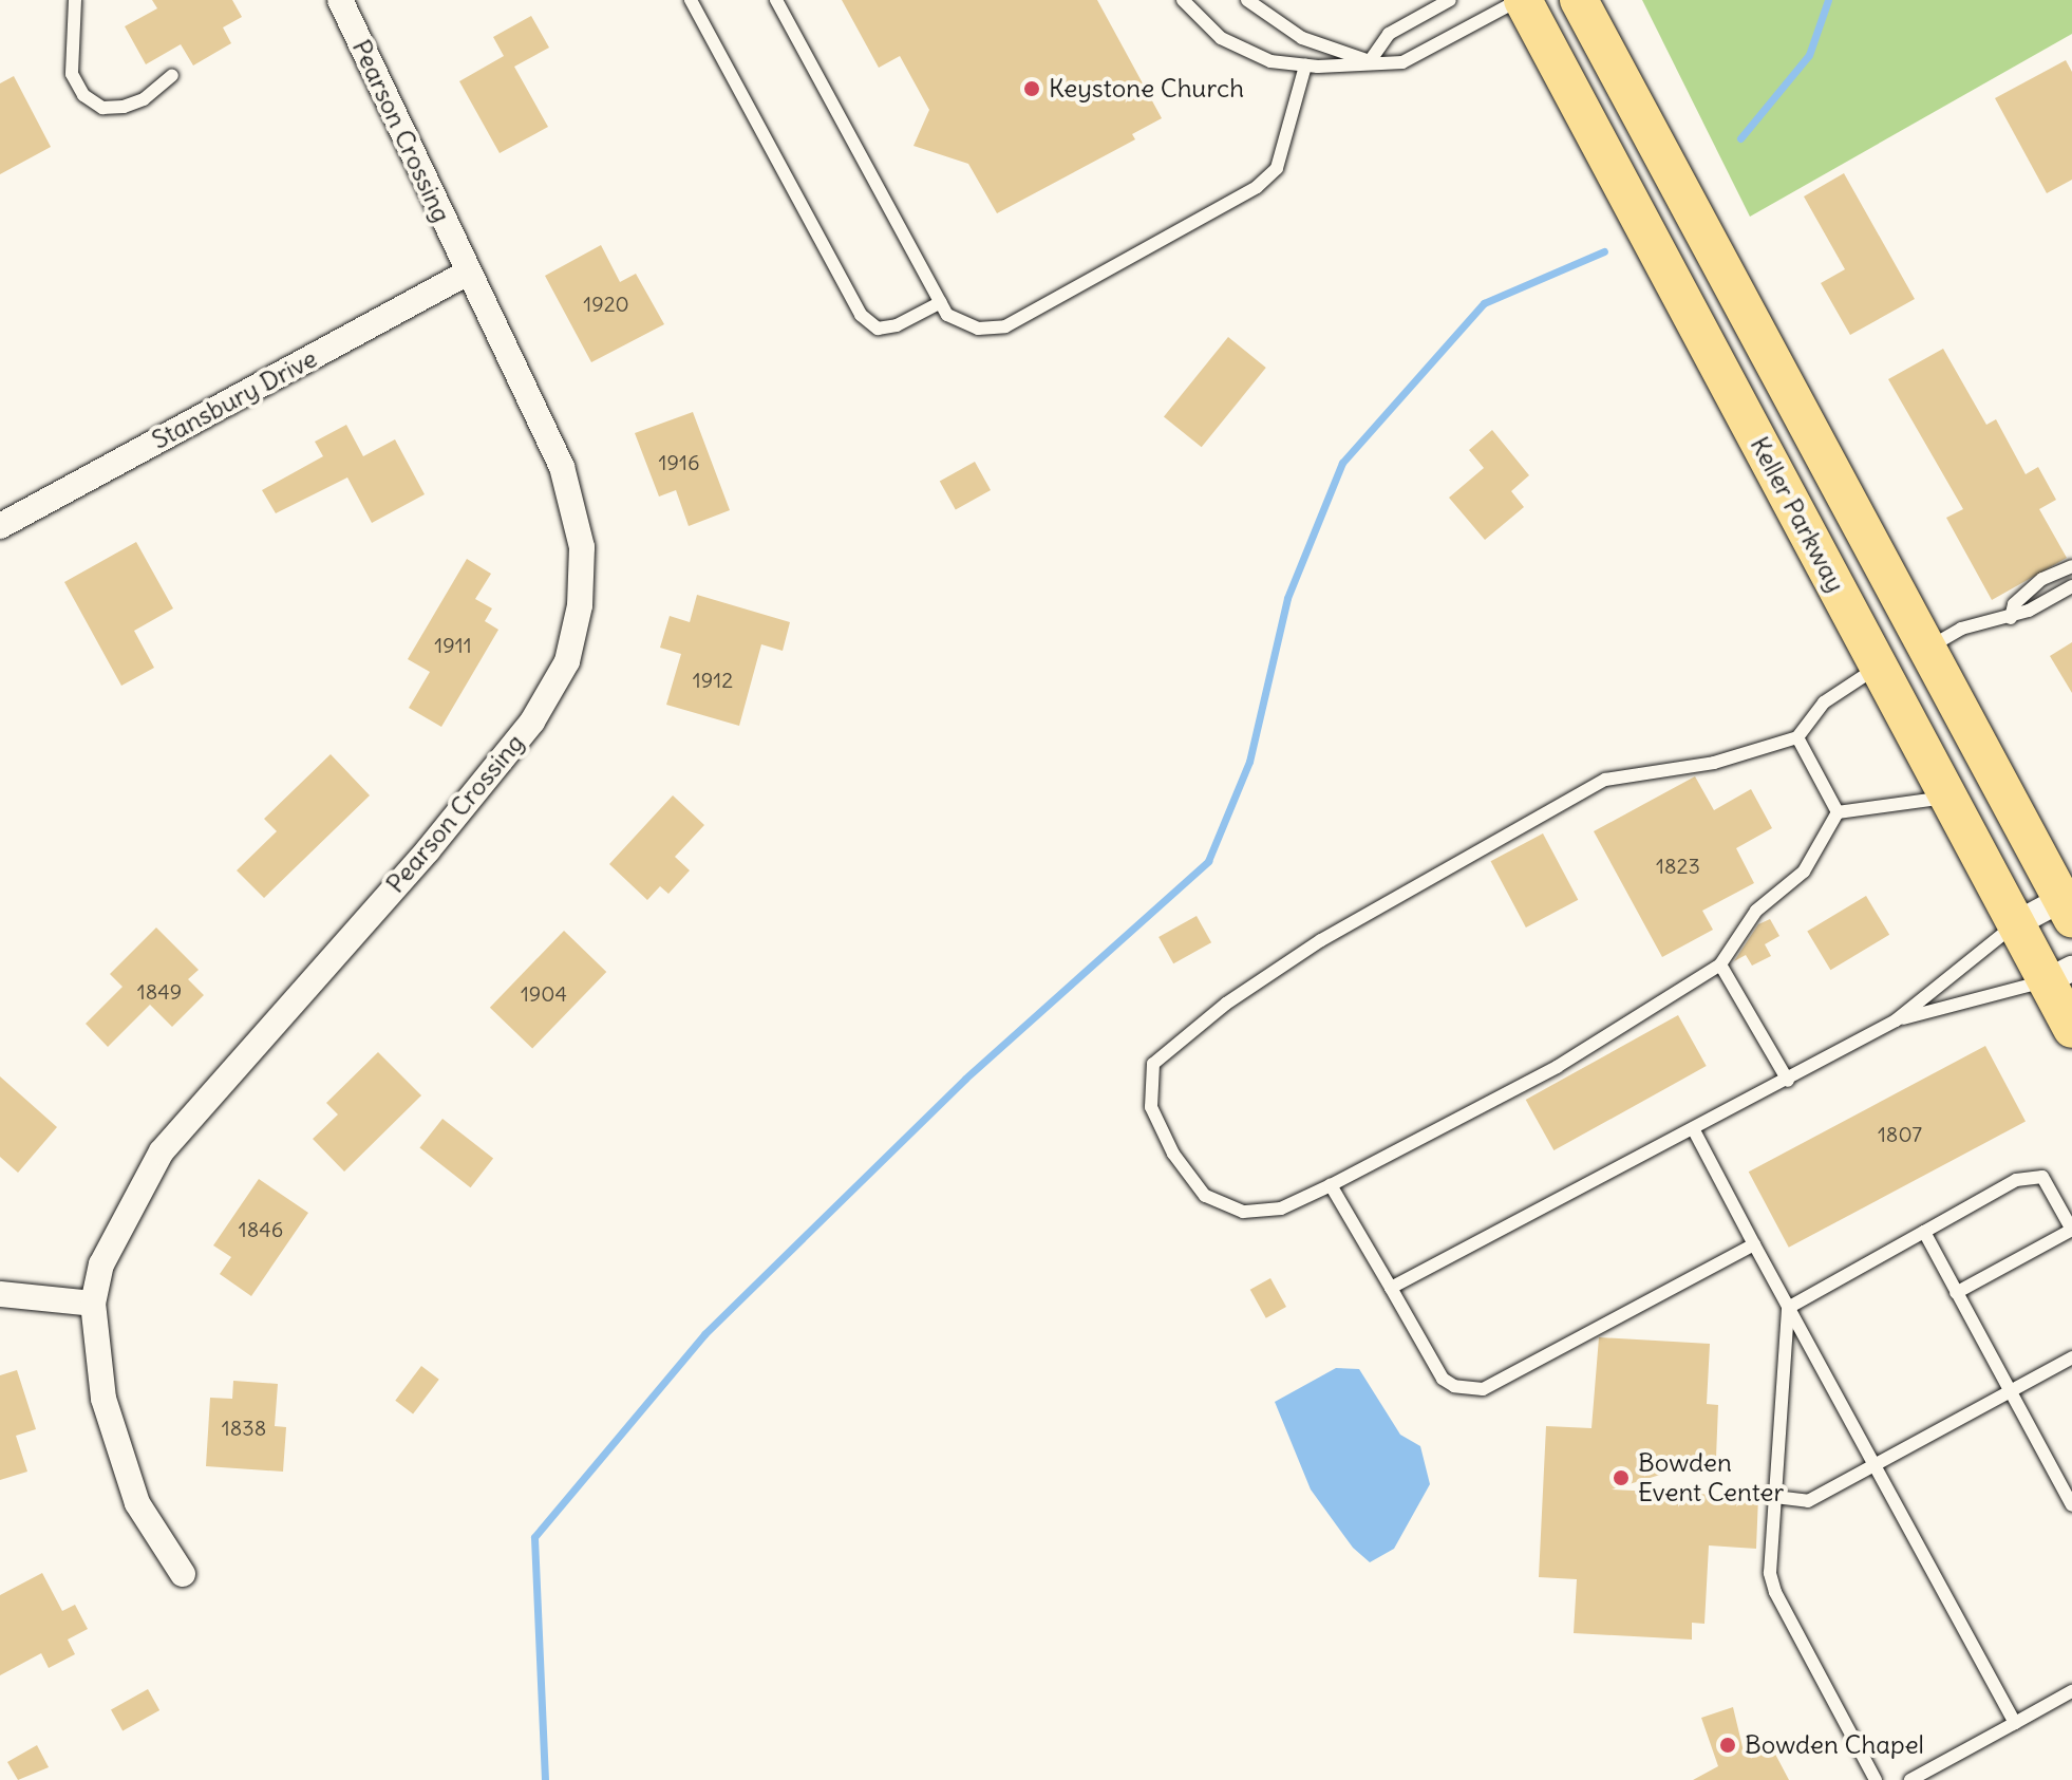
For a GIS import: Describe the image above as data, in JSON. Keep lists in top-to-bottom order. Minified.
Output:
{"streets":{"main road":["Keller Parkway"],"street":["Pearson Crossing","Stansbury Drive"]},"crossings":[["Pearson Crossing","Stansbury Drive"]],"places":["Keystone Church","Bowden Event Center","Bowden Chapel"],"house_numbers":["1920","1916","1911","1912","1823","1849","1904","1807","1846","1838"]}
